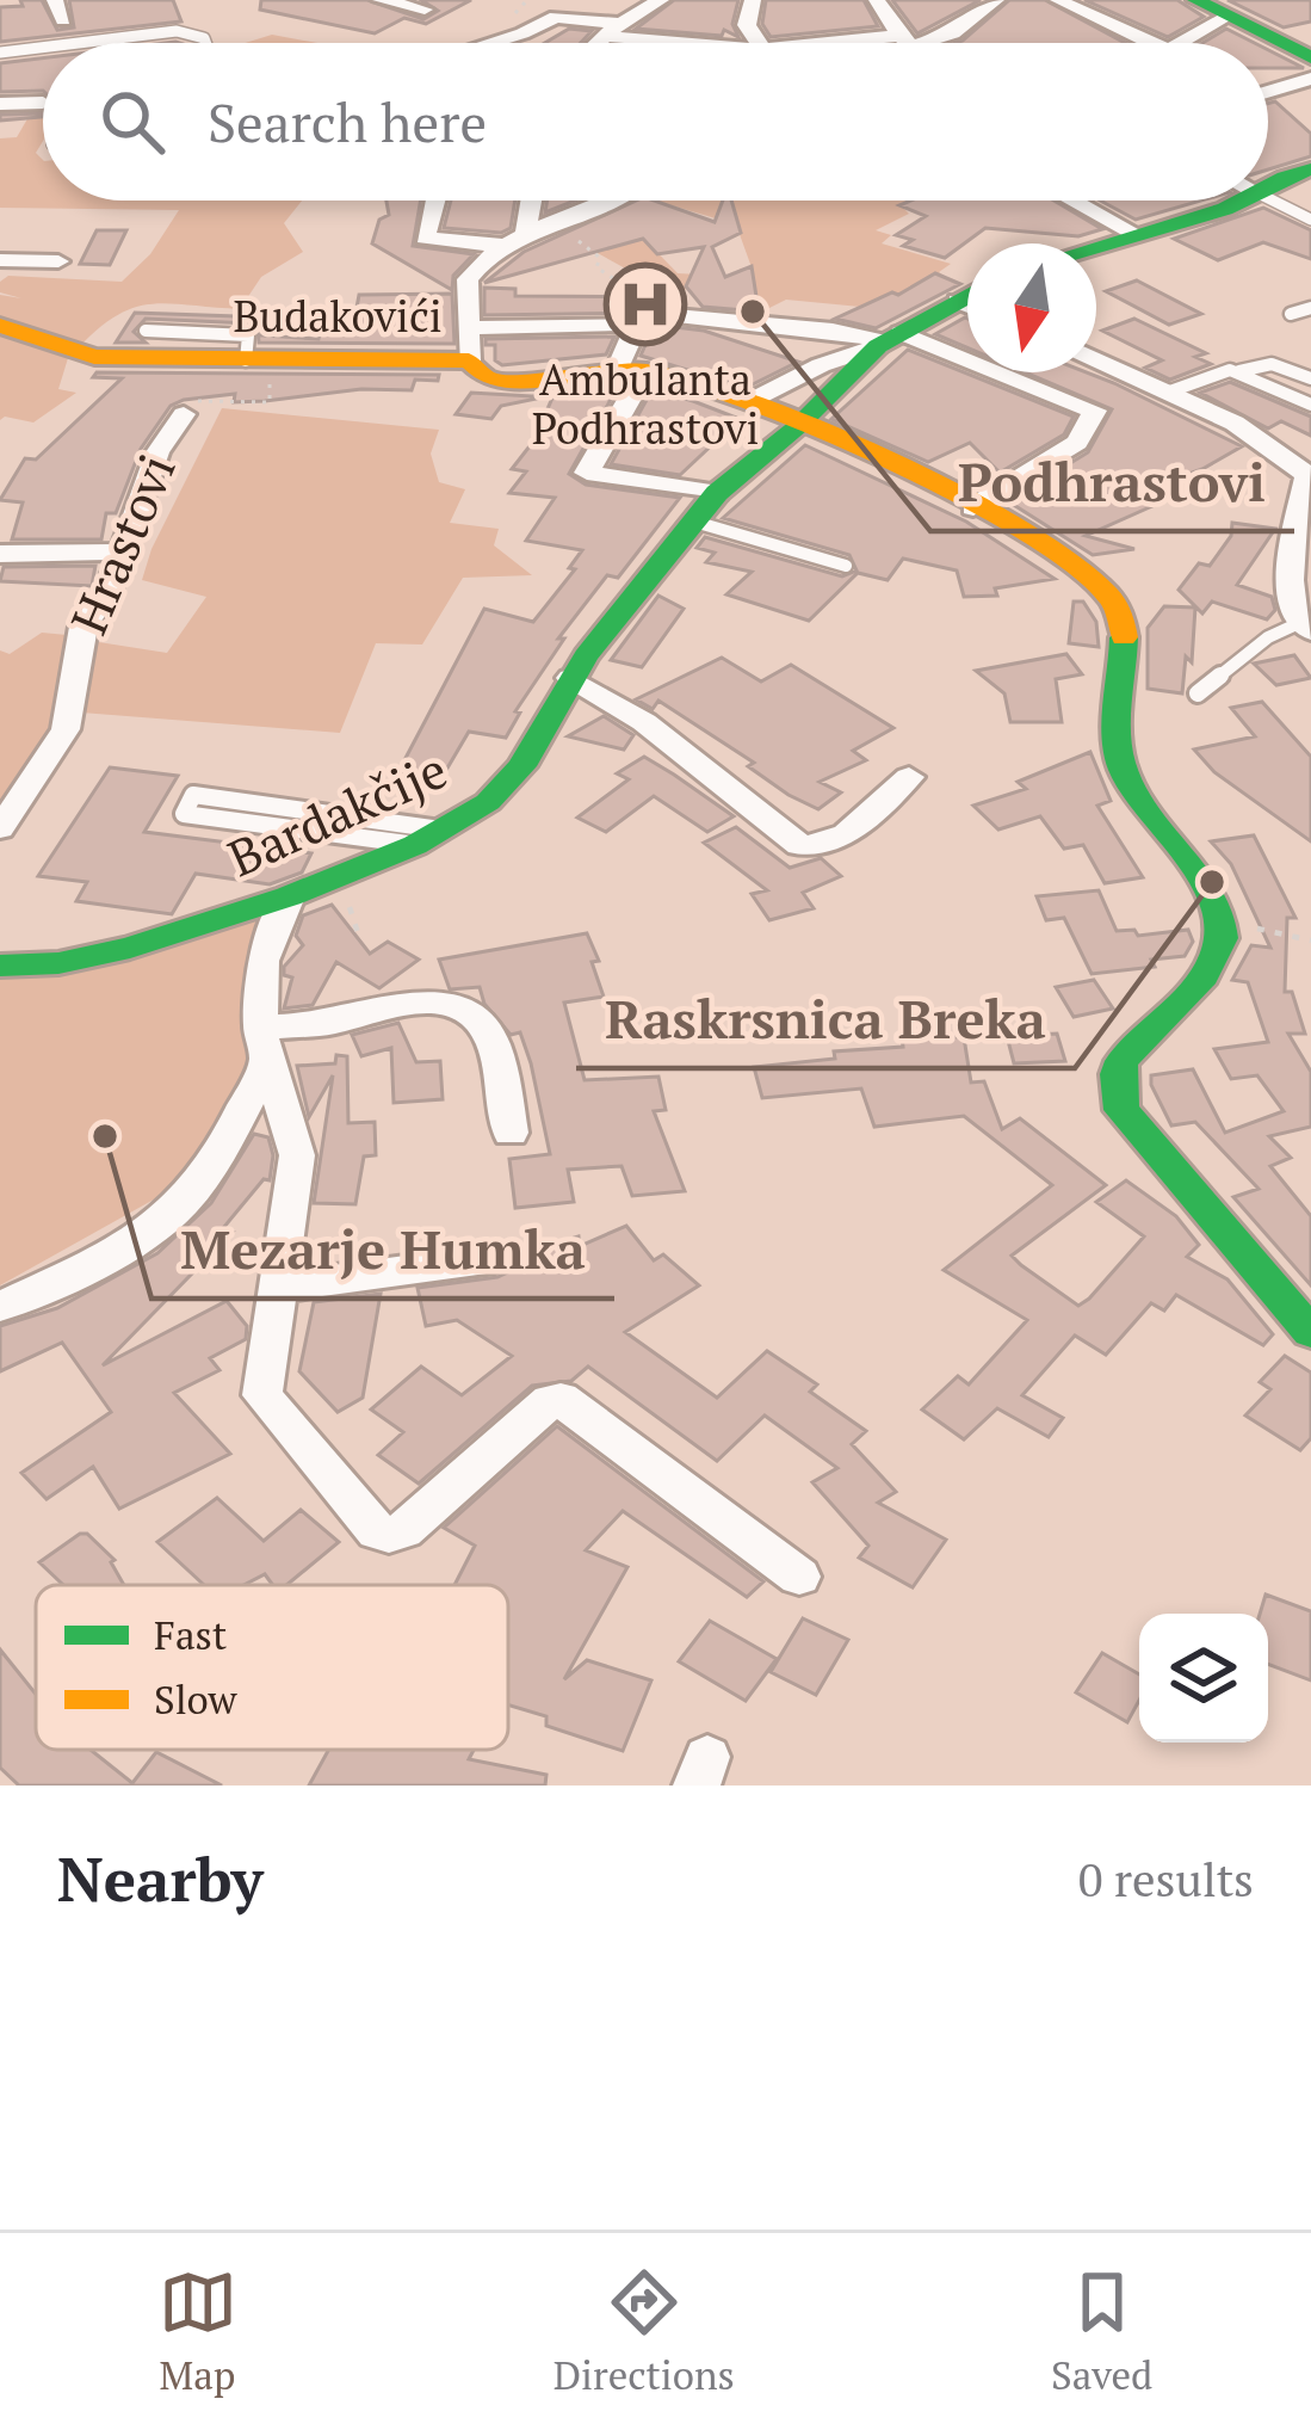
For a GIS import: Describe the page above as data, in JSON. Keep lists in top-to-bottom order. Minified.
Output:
{"streets":{"street":["Budakovići","Hrastovi","Bardakčije"]},"crossings":[["Budakovići","Bardakčije"]],"places":{"hospital":["Ambulanta Podhrastovi"],"other":["Podhrastovi","Raskrsnica Breka","Mezarje Humka"]},"legend":["Fast","Slow"],"north":"bottom","page":{"search":"Search here","heading":["Nearby","0 results"],"nav":["Map","Directions","Saved"]}}
